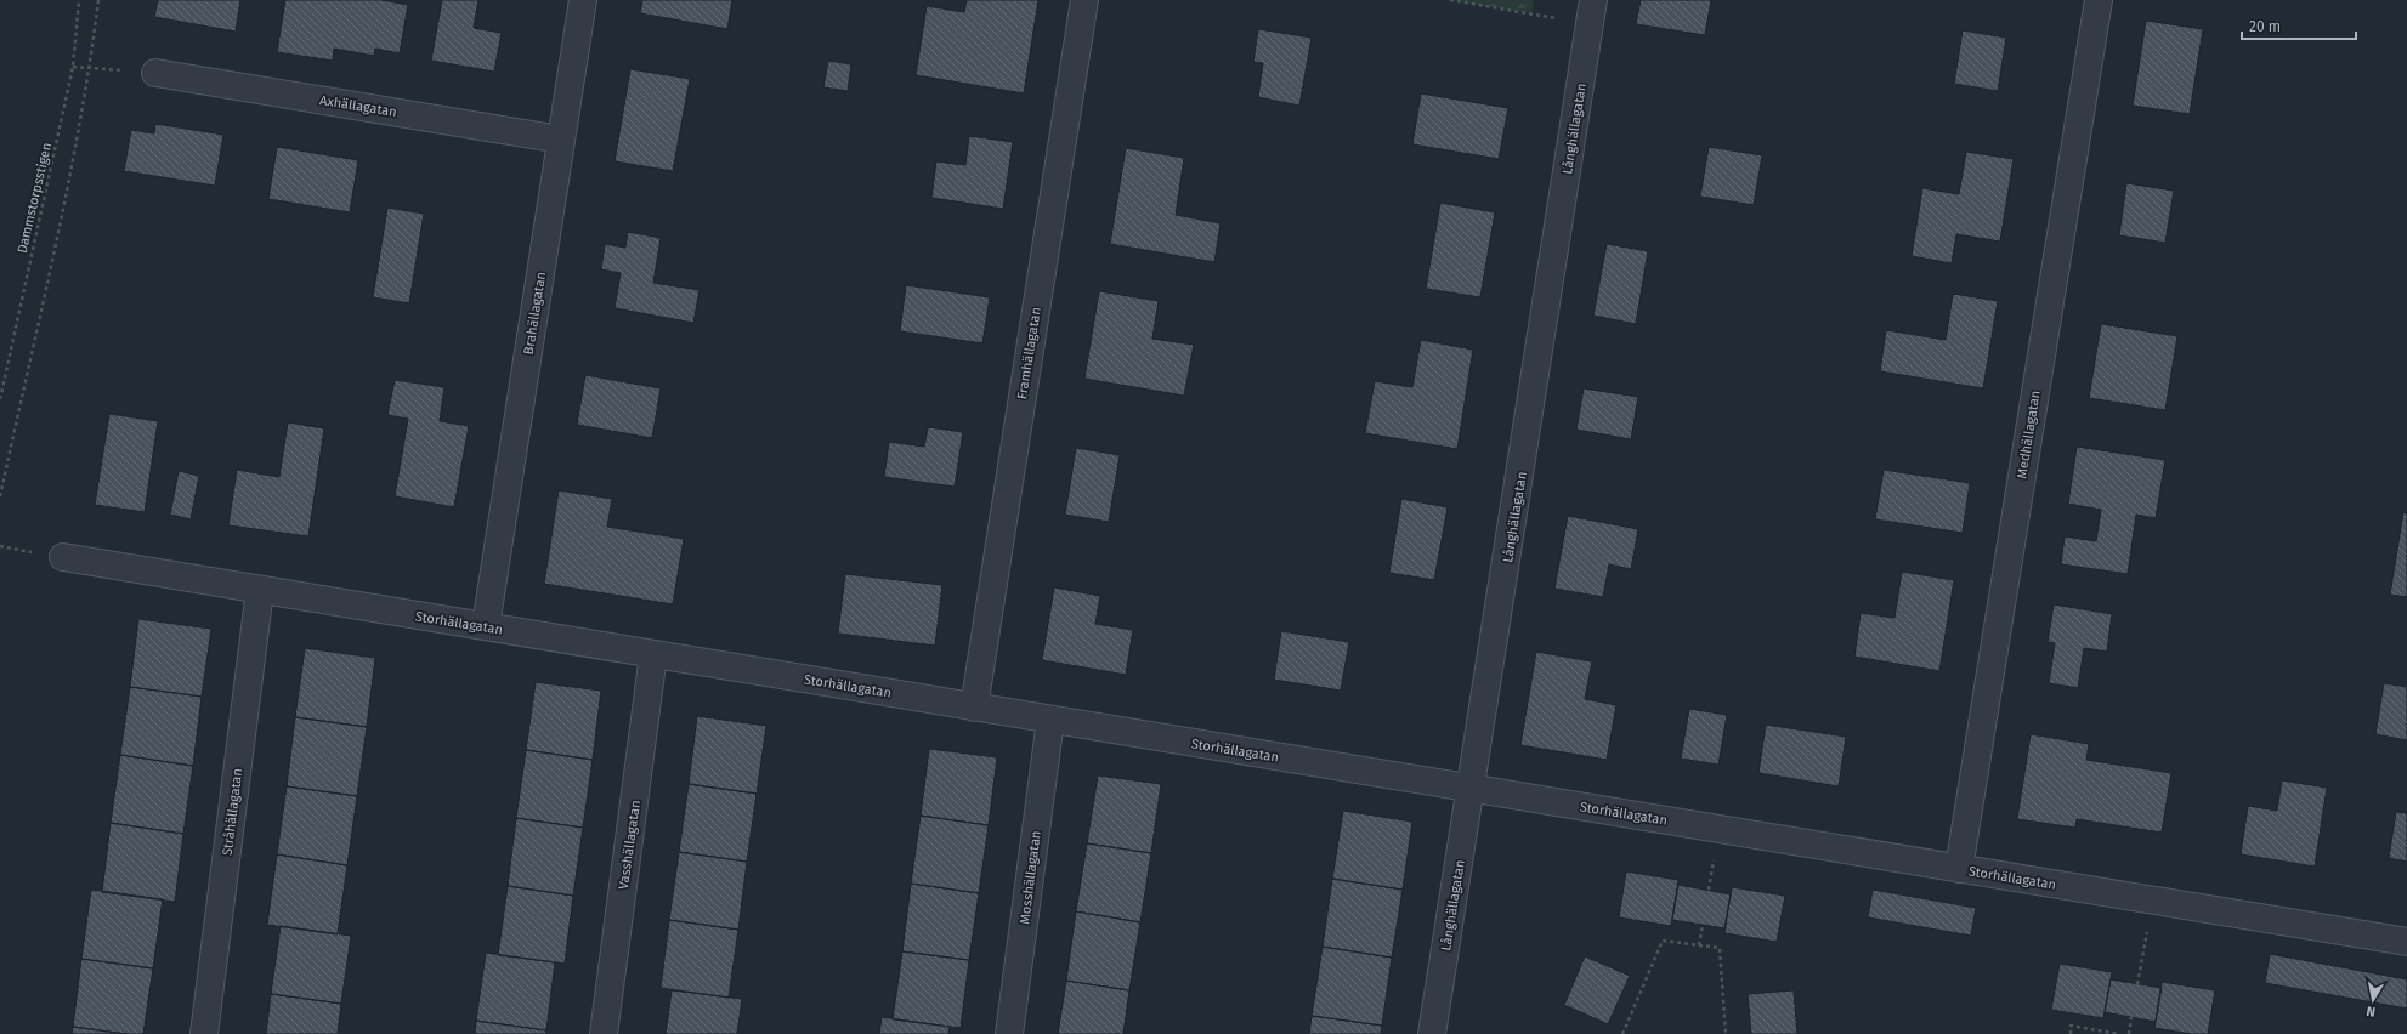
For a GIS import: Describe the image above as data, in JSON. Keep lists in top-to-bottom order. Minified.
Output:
{"streets":{"street":["Axhällagatan","Långhällagatan","Brahällagatan","Framhällagatan","Medhällagatan","Storhällagatan","Stråhällagatan","Vasshällagatan","Mosshällagatan"],"path":["Dammstorpsstigen"]},"crossings":[["Axhällagatan","Brahällagatan"],["Långhällagatan","Storhällagatan"],["Brahällagatan","Storhällagatan"],["Framhällagatan","Storhällagatan"],["Medhällagatan","Storhällagatan"],["Storhällagatan","Stråhällagatan"],["Storhällagatan","Vasshällagatan"],["Storhällagatan","Mosshällagatan"]],"scale_bar":"20 m","north":"bottom"}
